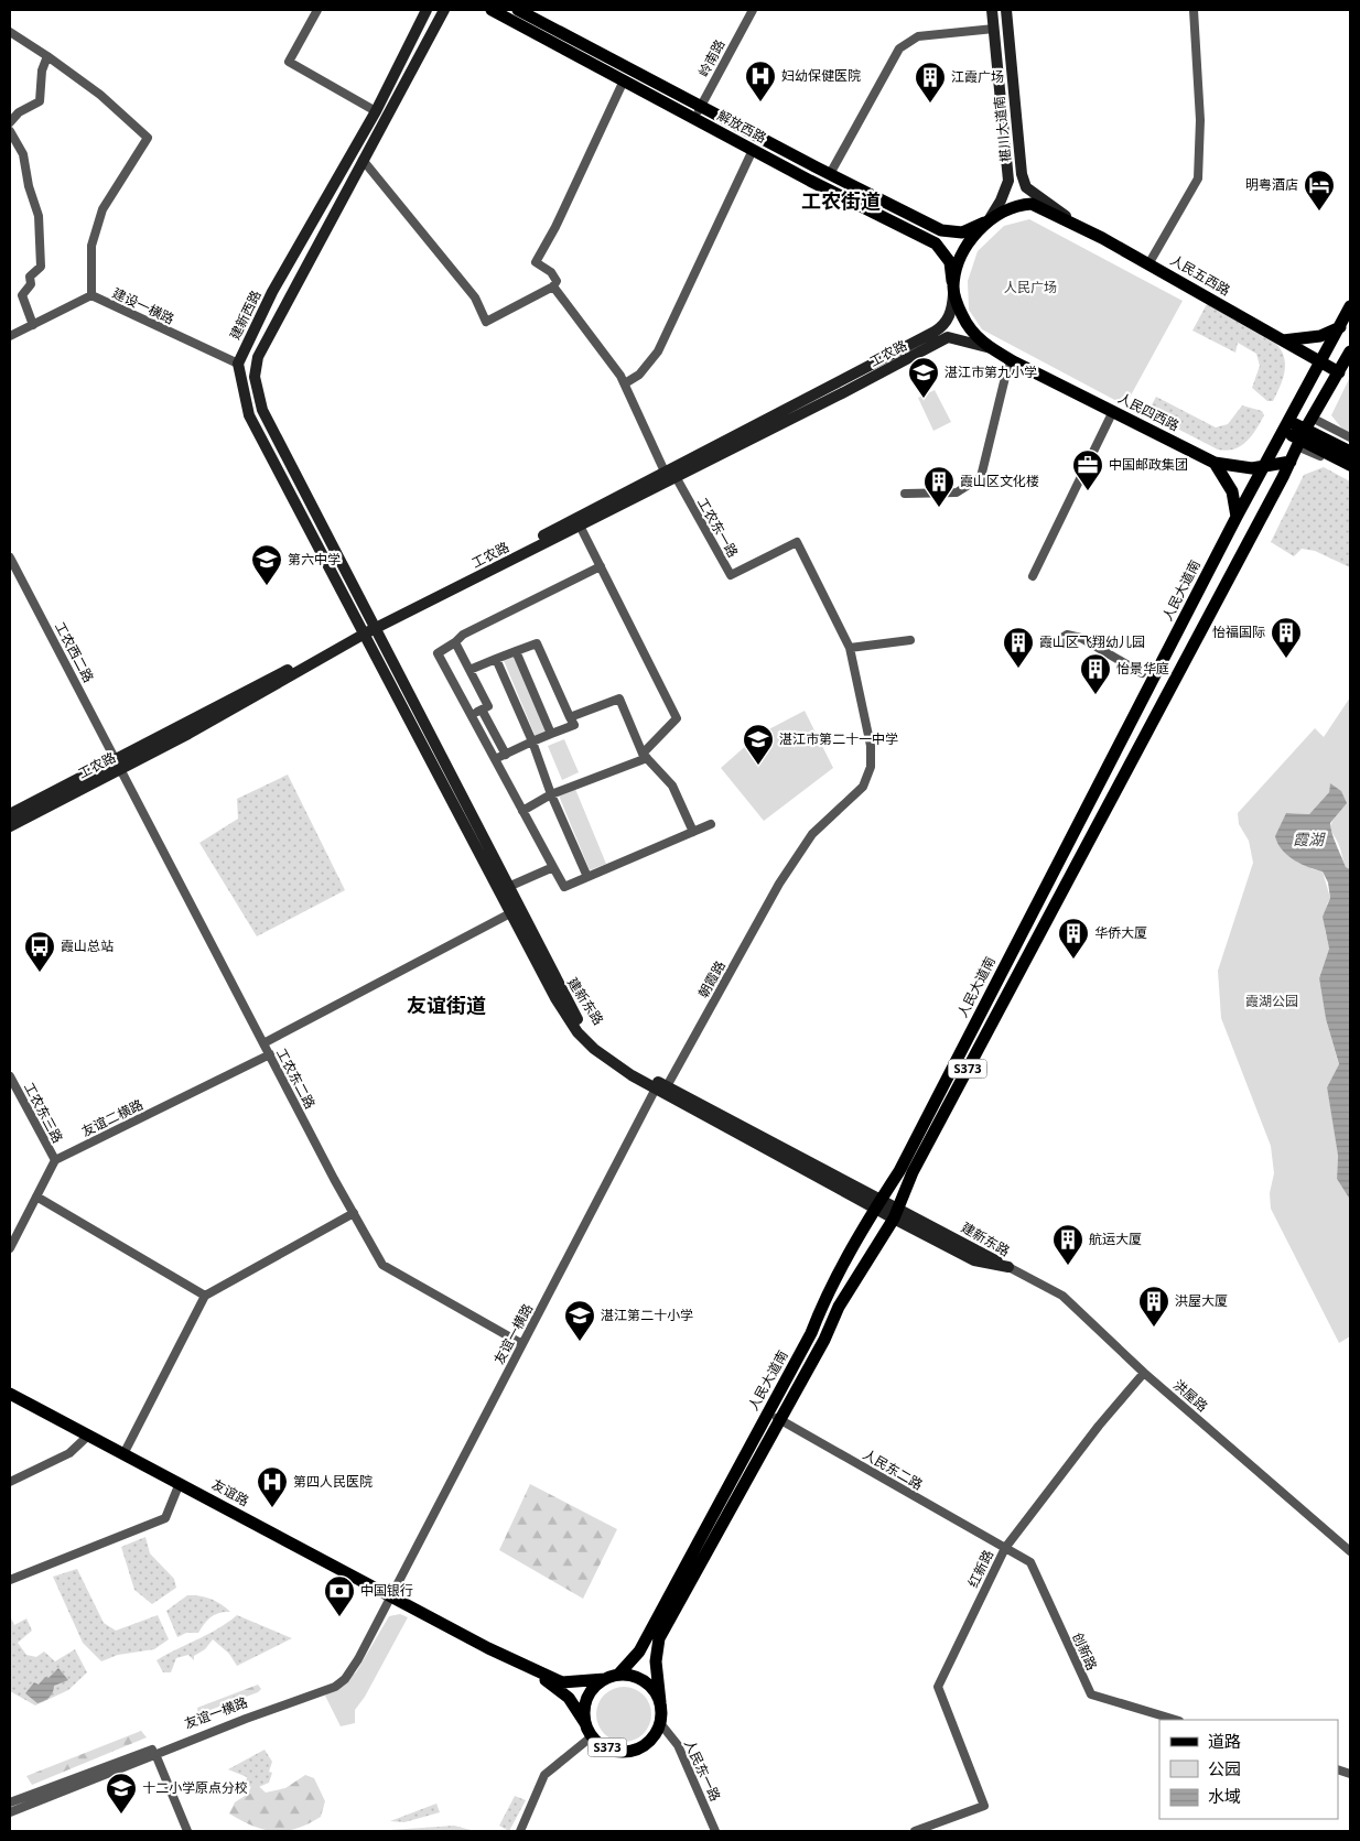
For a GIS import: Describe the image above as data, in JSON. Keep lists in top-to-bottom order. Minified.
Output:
{"streets":{"main road":["解放西路","人民五西路","人民四西路","人民大道南","S373","友谊路"],"street":["岭南路","椹川大道南","建设一横路","建新西路","工农路","工农东一路","工农西二路","朝霞路","建新东路","工农东二路","工农东三路","友谊二横路","友谊一横路","洪屋路","人民东二路","红新路","创新路","人民东一路"]},"crossings":[["岭南路","解放西路"],["解放西路","椹川大道南"],["解放西路","人民五西路"],["解放西路","工农路"],["解放西路","人民四西路"],["人民五西路","人民大道南"],["建设一横路","建新西路"],["工农路","人民四西路"],["工农路","工农东一路"],["工农路","工农西二路"],["工农路","建新东路"],["工农路","工农东二路"],["人民四西路","人民大道南"],["人民四西路","S373"],["工农东一路","朝霞路"],["人民大道南","建新东路"],["人民大道南","S373"],["人民大道南","人民东二路"],["人民大道南","友谊路"],["人民大道南","人民东一路"],["工农西二路","工农东二路"],["朝霞路","建新东路"],["朝霞路","友谊一横路"],["建新东路","S373"],["建新东路","友谊一横路"],["建新东路","洪屋路"],["S373","人民东二路"],["S373","友谊路"],["S373","人民东一路"],["工农东二路","友谊二横路"],["工农东二路","友谊一横路"],["工农东三路","友谊二横路"],["友谊一横路","友谊路"],["洪屋路","红新路"],["人民东二路","红新路"],["人民东二路","创新路"],["友谊路","人民东一路"],["红新路","创新路"]],"districts":["工农街道","友谊街道"],"water":["霞湖"],"parks":["人民广场","霞湖公园"],"places":{"hospital":["妇幼保健医院","第四人民医院"],"building":["江霞广场","霞山区文化楼","怡福国际","霞山区飞翔幼儿园","怡景华庭","华侨大厦","航运大厦","洪屋大厦"],"hotel":["明粤酒店"],"school or university":["湛江市第九小学","第六中学","湛江市第二十一中学","湛江第二十小学","十二小学原点分校"],"office":["中国邮政集团"],"bus stop":["霞山总站"],"bank":["中国银行"]},"legend":["道路","公园","水域"]}
